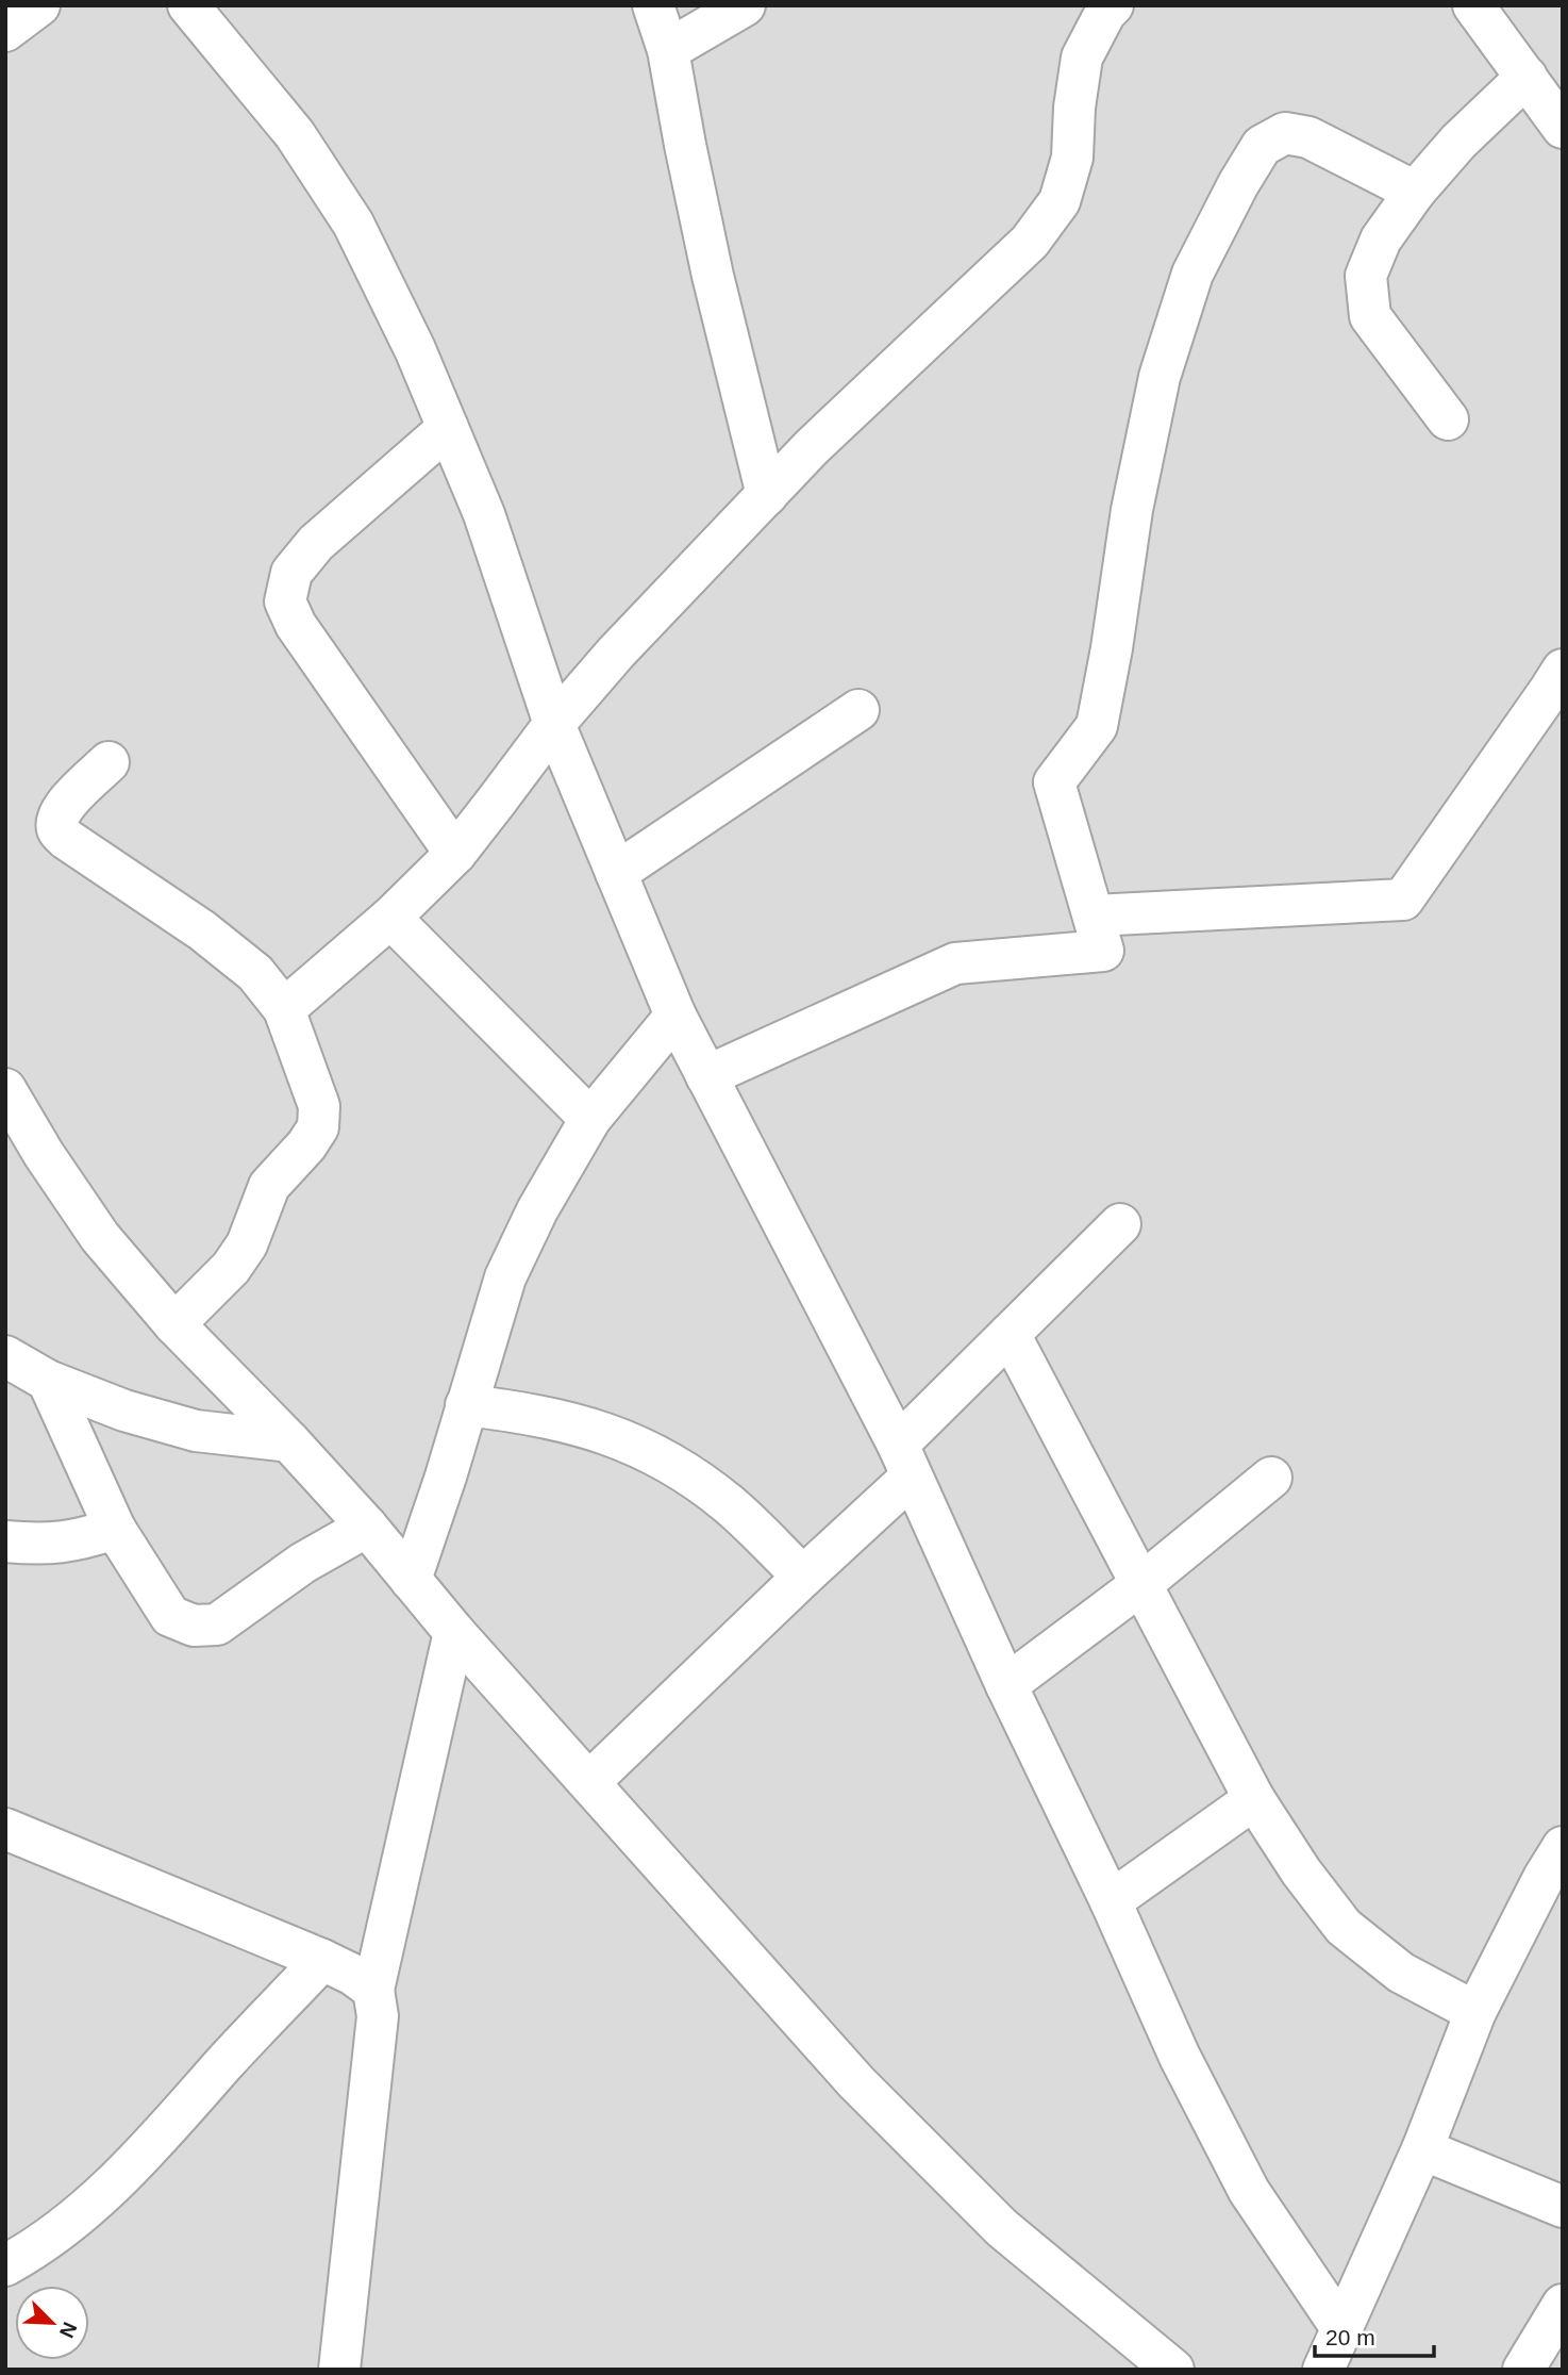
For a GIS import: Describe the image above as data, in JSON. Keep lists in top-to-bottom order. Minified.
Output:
{"scale_bar":"20 m","north":"bottom right"}
